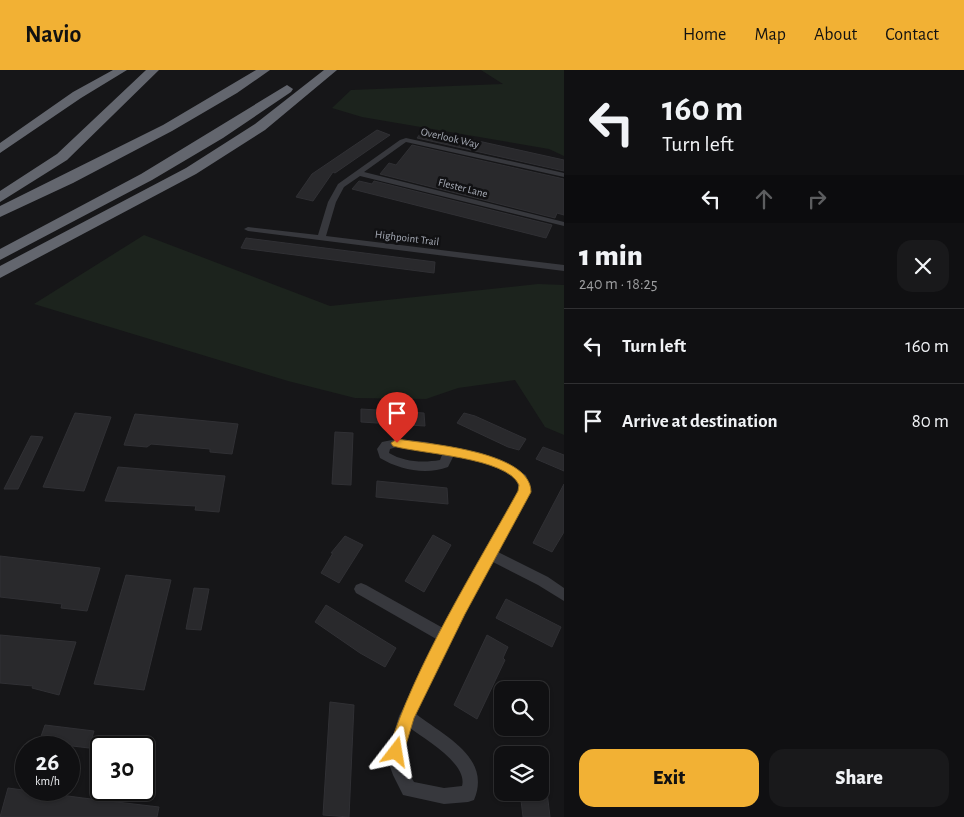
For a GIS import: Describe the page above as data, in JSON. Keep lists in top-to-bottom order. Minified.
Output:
{"streets":{"street":["Overlook Way","Flester Lane","Highpoint Trail"]},"crossings":[["Overlook Way","Flester Lane"],["Overlook Way","Highpoint Trail"]],"page":{"header":"Navio","nav":["Home","Map","About","Contact"],"turn":["160 m","Turn left"],"heading":["1 min","240 m · 18:25"],"list":[{"name":"Turn left","value":"160 m"},{"name":"Arrive at destination","value":"80 m"}],"speed":"26 km/h","limit":"30","buttons":["Exit","Share"]}}
